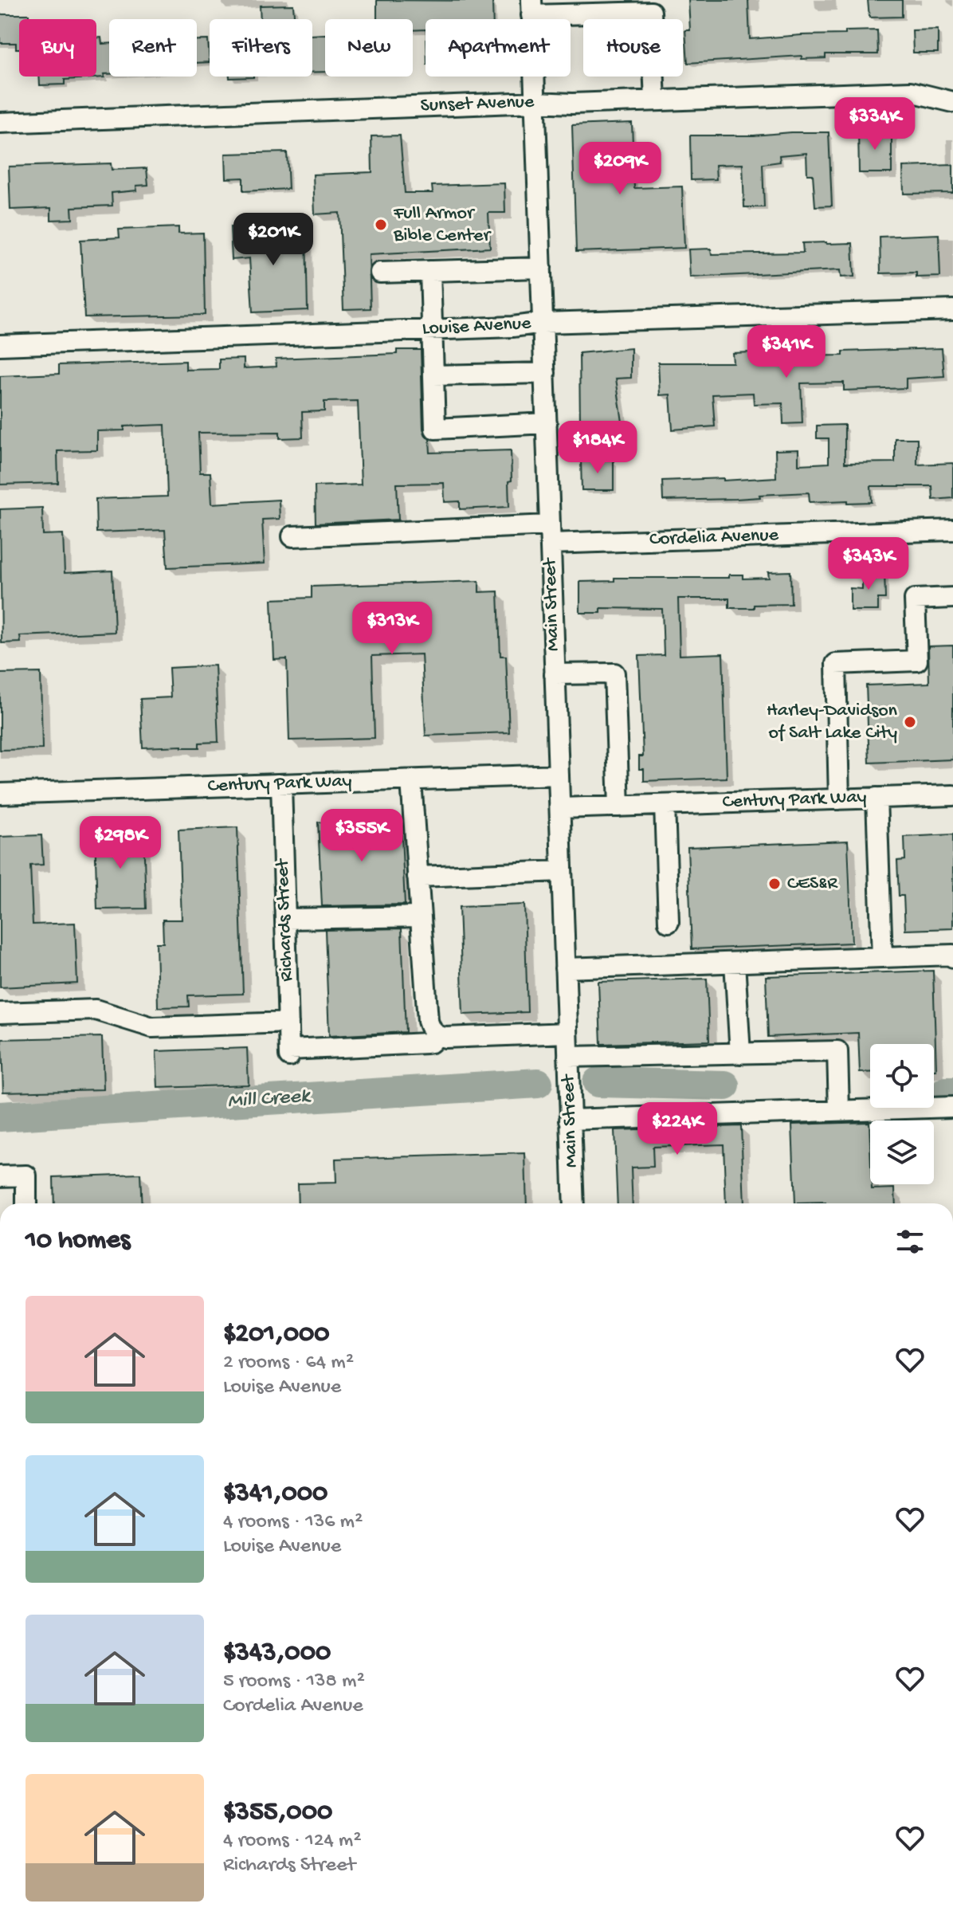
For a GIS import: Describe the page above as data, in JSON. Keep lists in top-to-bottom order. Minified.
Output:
{"streets":{"street":["Sunset Avenue","Louise Avenue","Cordelia Avenue","Main Street","Century Park Way","Richards Street"]},"crossings":[["Sunset Avenue","Main Street"],["Louise Avenue","Main Street"],["Cordelia Avenue","Main Street"],["Main Street","Century Park Way"],["Century Park Way","Richards Street"]],"water":["Mill Creek"],"places":["Full Armor Bible Center","Harley-Davidson of Salt Lake City","CES&R"],"page":{"chip":["Buy","Rent","Filters","New","Apartment","House"],"price":["$334K","$209K","$201K","$341K","$184K","$343K","$313K","$355K","$298K","$224K"],"heading":"10 homes","list":[{"name":"$201,000","note":"2 rooms · 64 m² · Louise Avenue"},{"name":"$341,000","note":"4 rooms · 136 m² · Louise Avenue"},{"name":"$343,000","note":"5 rooms · 138 m² · Cordelia Avenue"},{"name":"$355,000","note":"4 rooms · 124 m² · Richards Street"}]}}
